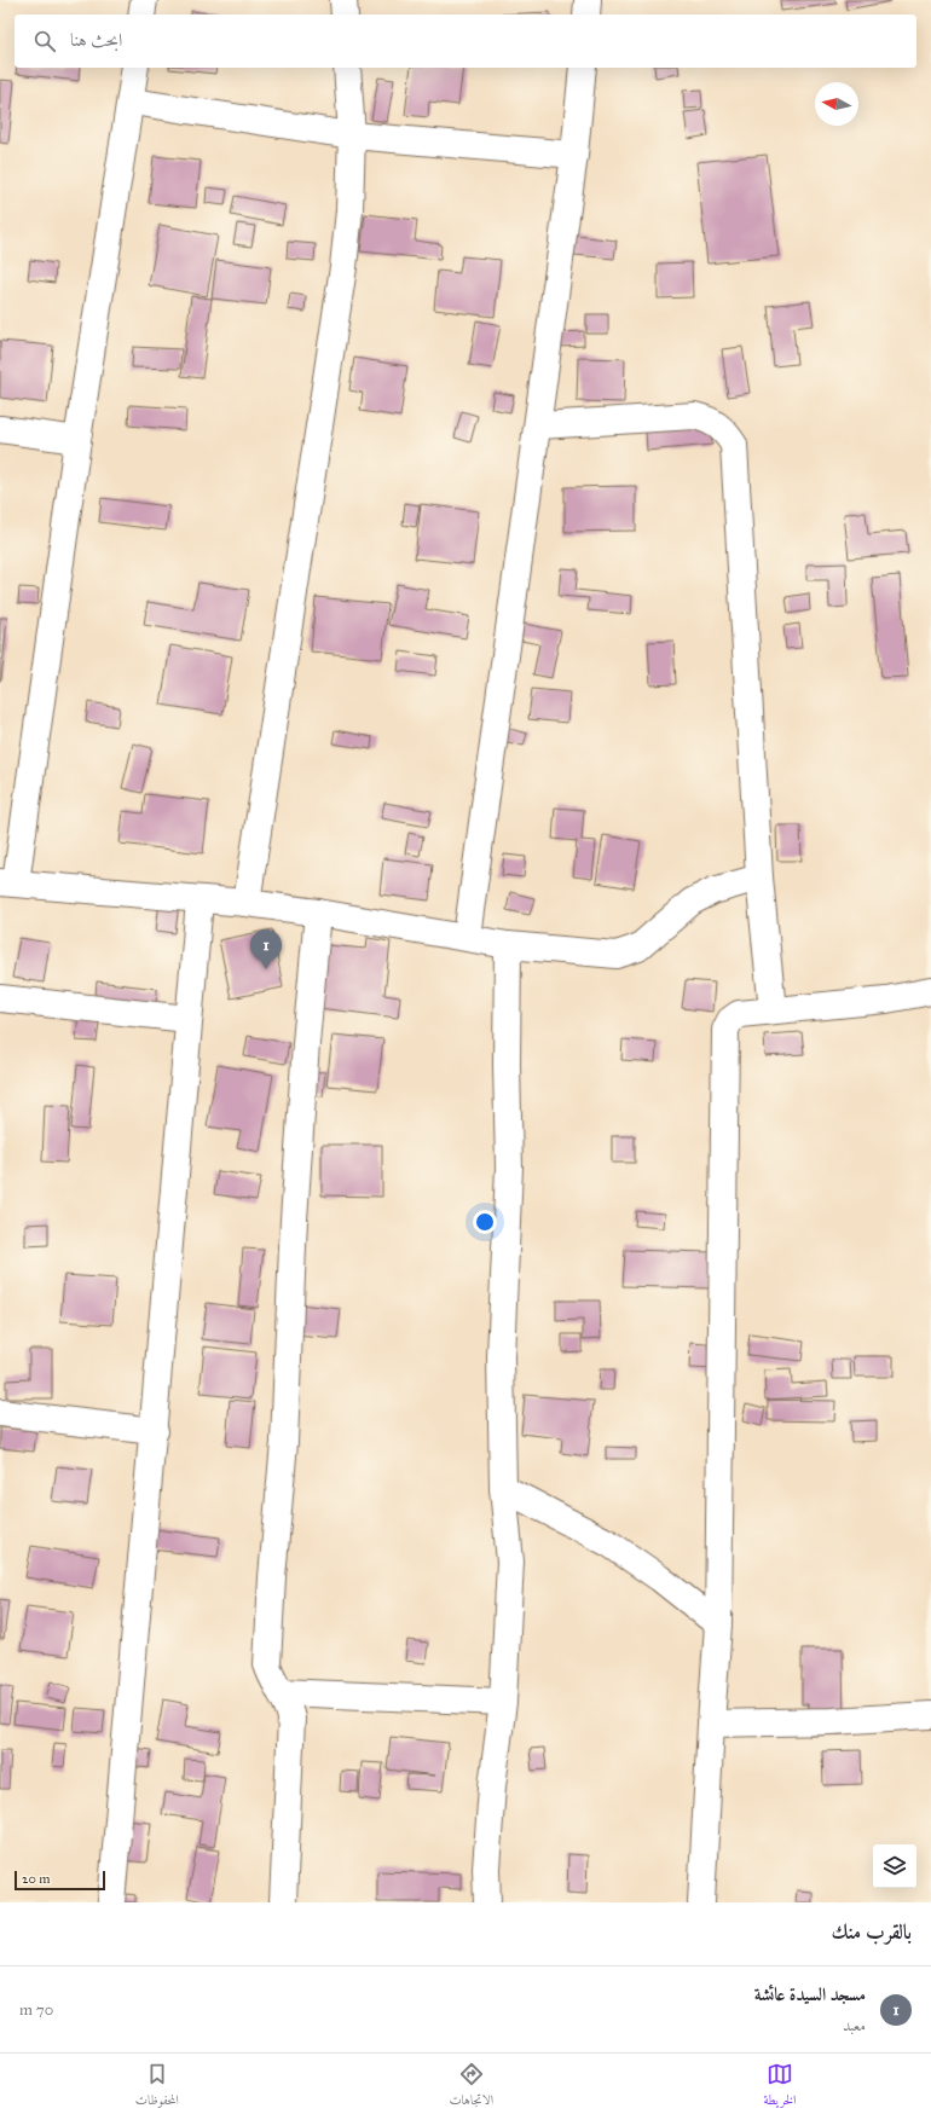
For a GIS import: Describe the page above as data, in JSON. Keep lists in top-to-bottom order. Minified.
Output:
{"scale_bar":"20 m","north":"left","page":{"search":"ابحث هنا","pins":"1","scale":"20 m","heading":"بالقرب منك","list":[{"mark":"1","name":"مسجد السيدة عائشة","note":"معبد","value":"70 m"}],"nav":["الخريطة","الاتجاهات","المحفوظات"]}}
